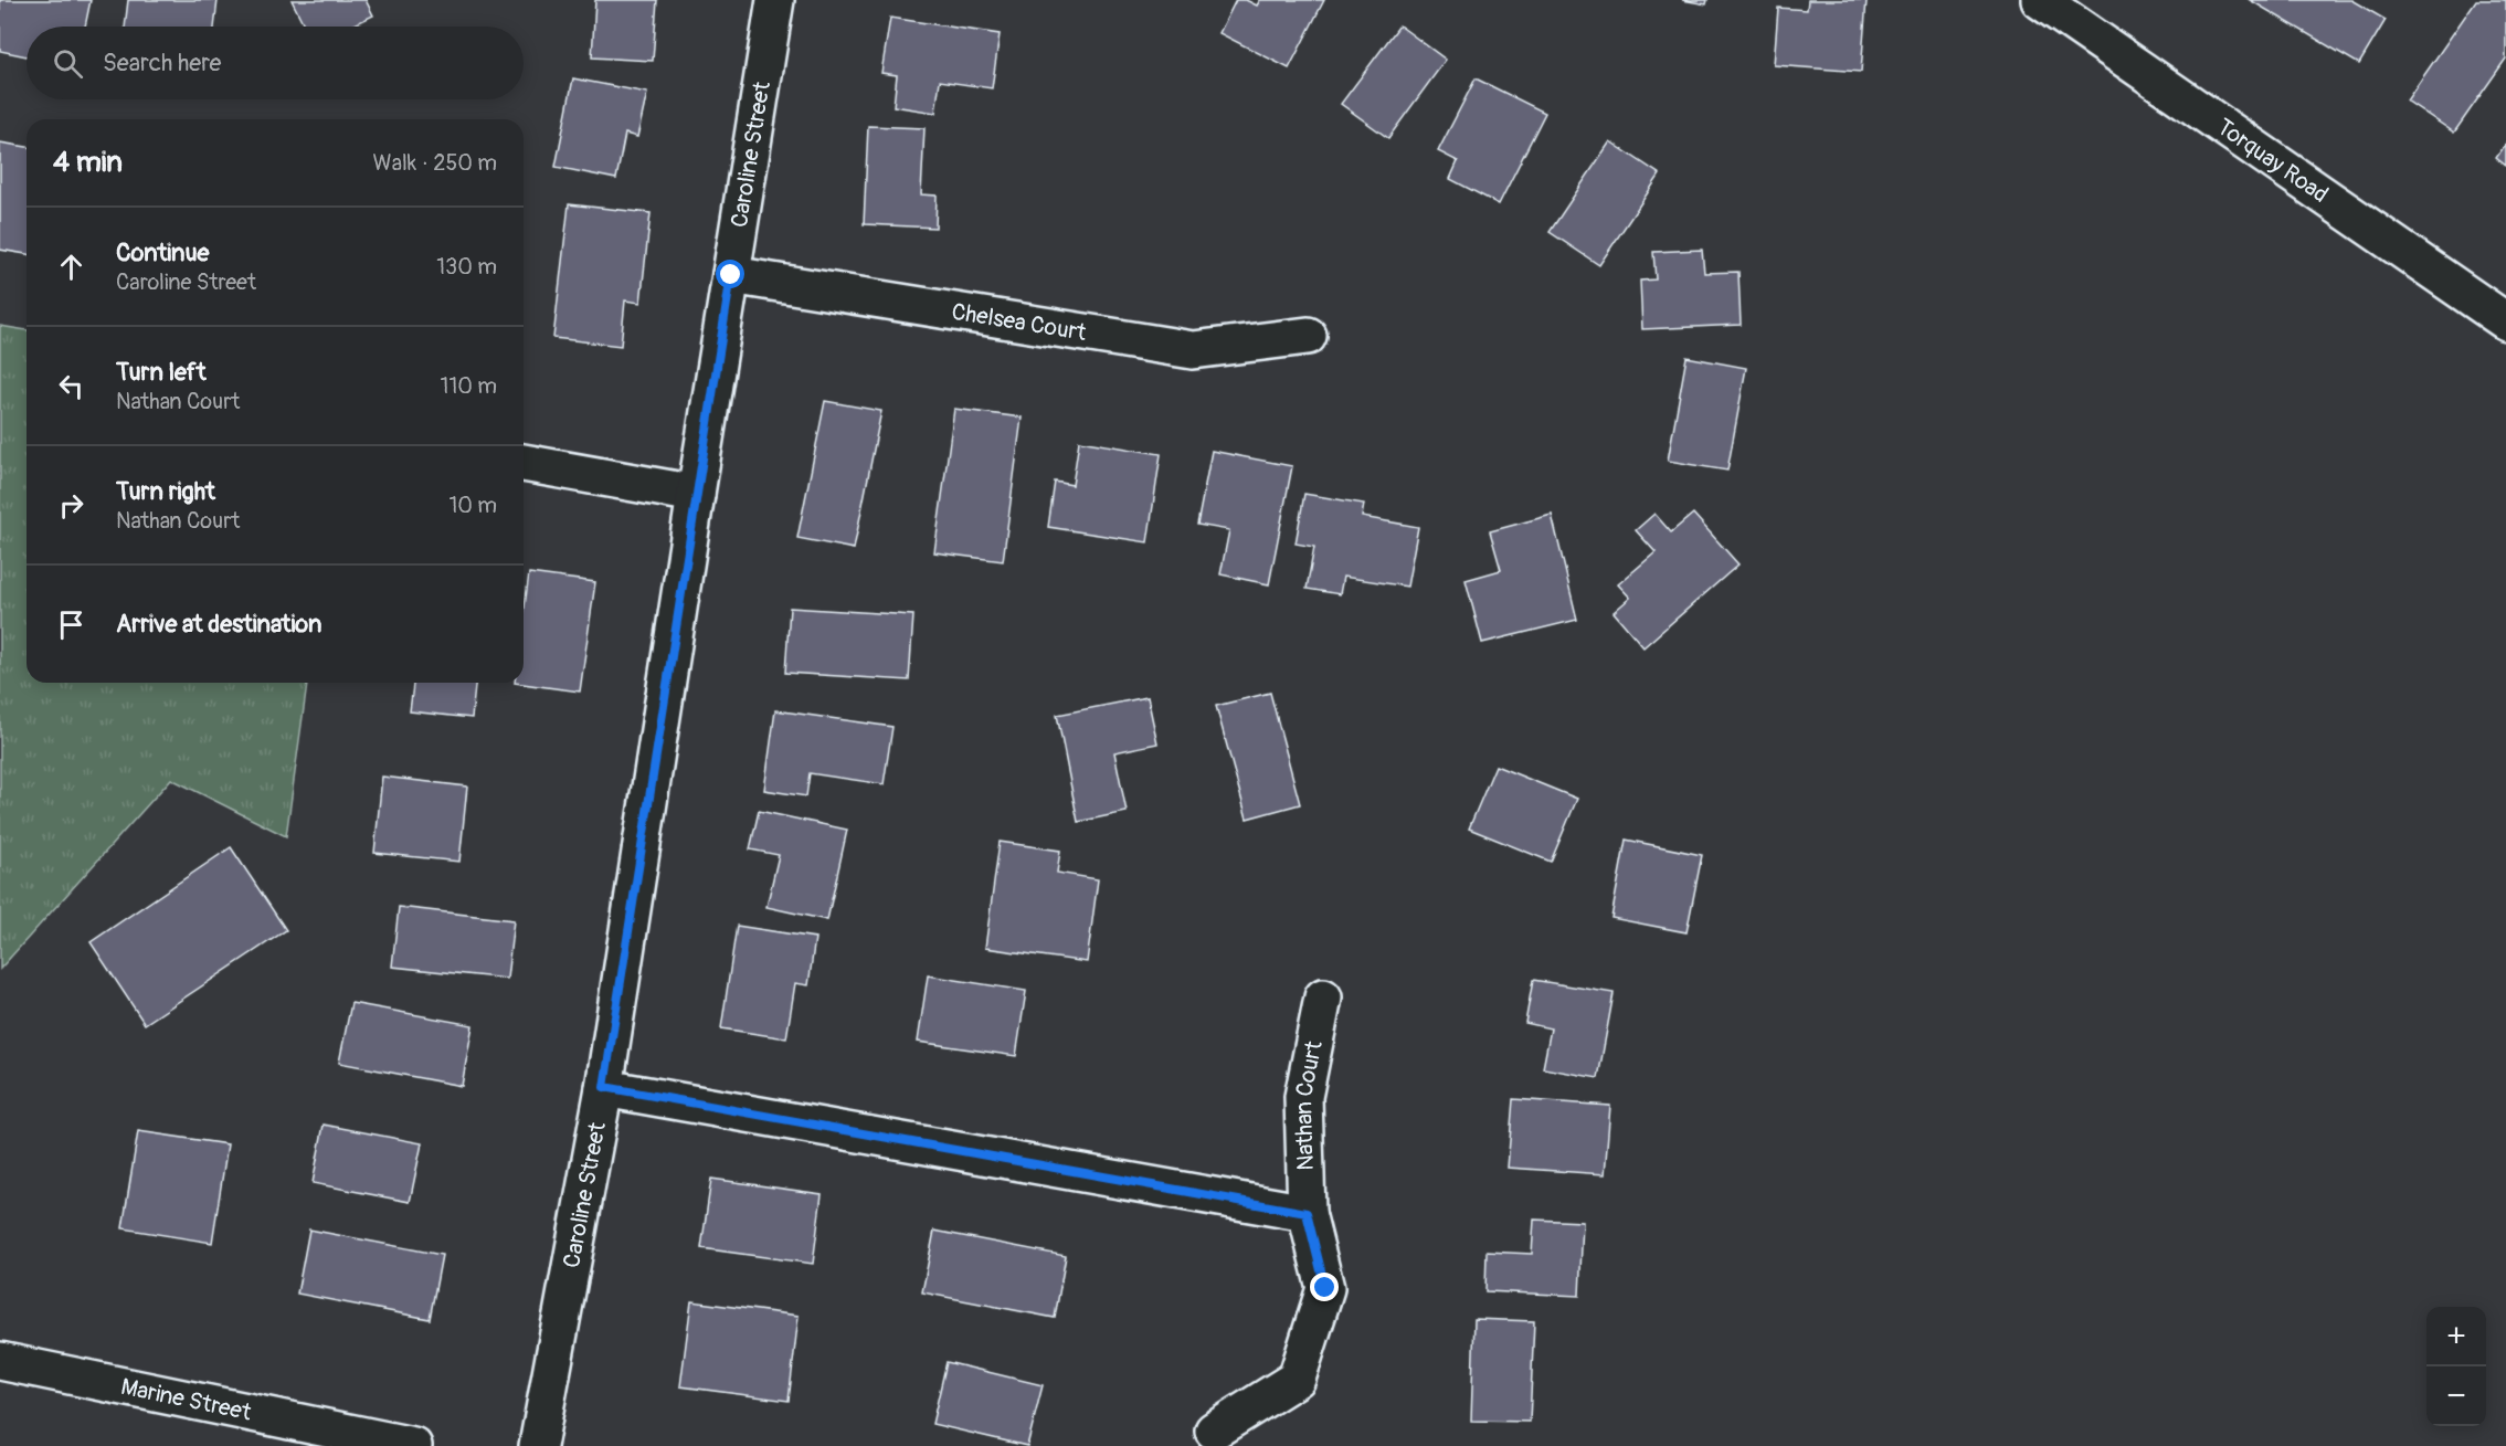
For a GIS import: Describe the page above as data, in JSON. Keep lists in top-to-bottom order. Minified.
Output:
{"streets":{"street":["Caroline Street","Torquay Road","Chelsea Court","Nathan Court","Marine Street"]},"crossings":[["Caroline Street","Chelsea Court"]],"page":{"search":"Search here","heading":["4 min","Walk · 250 m"],"list":[["Continue","Caroline Street","130 m"],["Turn left","Nathan Court","110 m"],["Turn right","Nathan Court","10 m"],"Arrive at destination"],"map_buttons":["+","−"]}}
